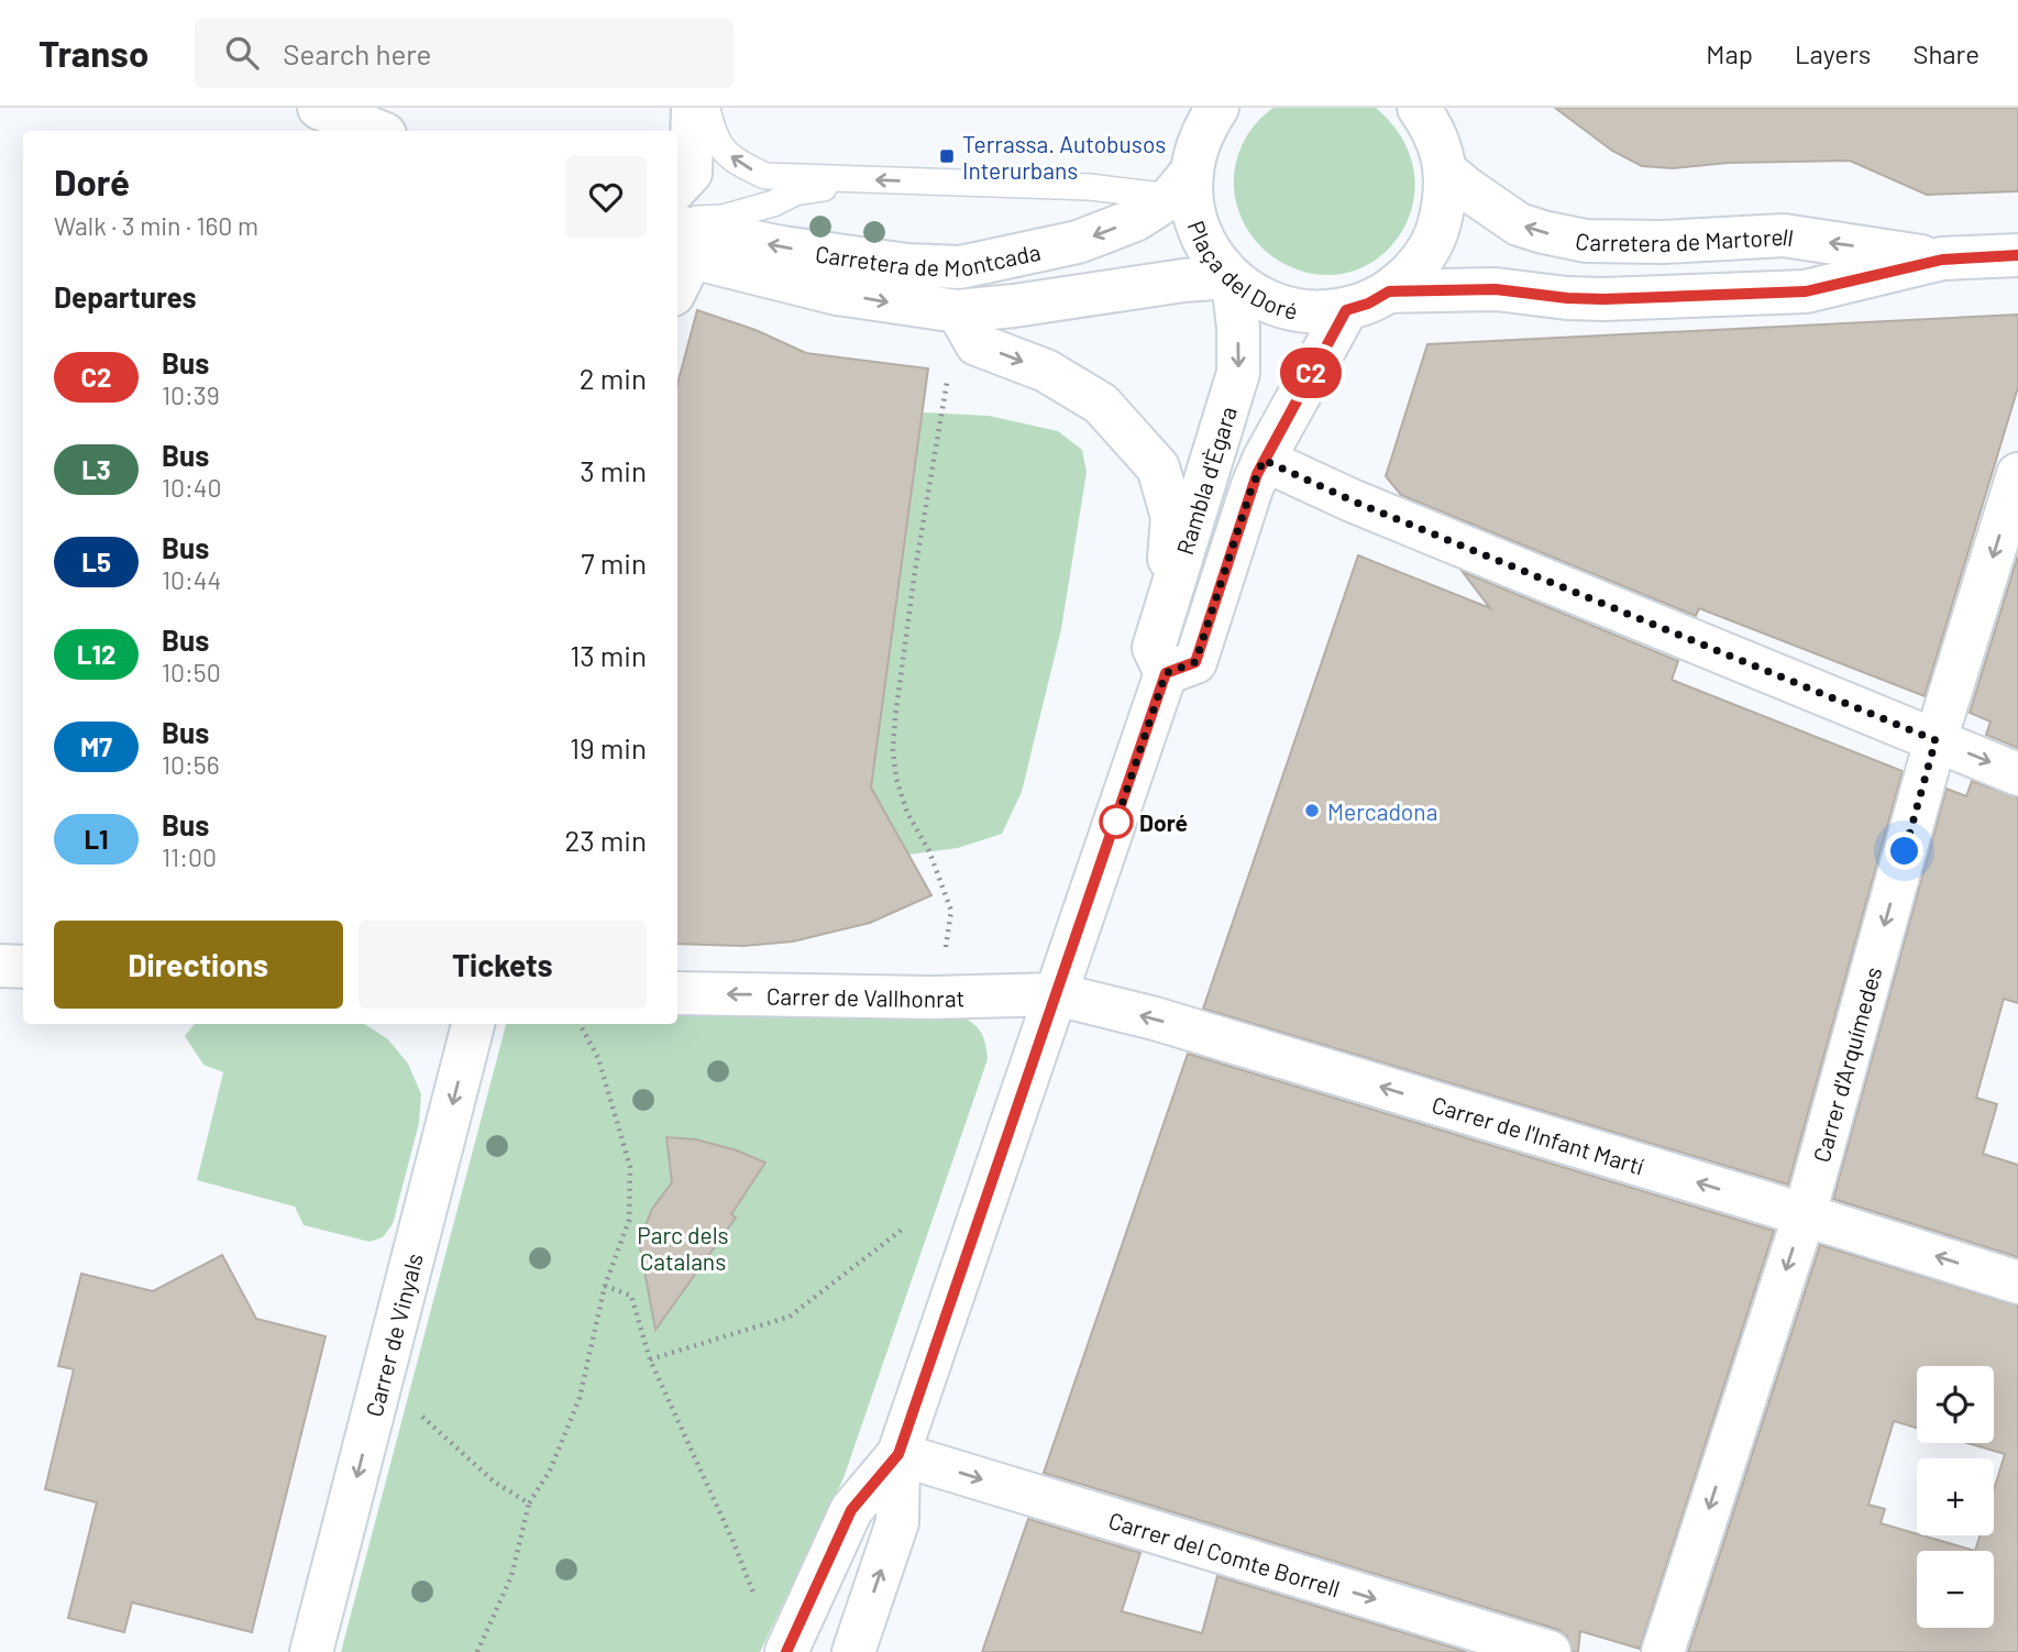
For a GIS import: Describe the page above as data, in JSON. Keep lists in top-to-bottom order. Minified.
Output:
{"streets":{"street":["Carretera de Martorell","Carretera de Montcada","Plaça del Doré","Rambla d'Ègara","Carrer de Vallhonrat","Carrer d'Arquímedes","Carrer de l'Infant Martí","Carrer de Vinyals","Carrer del Comte Borrell"]},"crossings":[["Carretera de Martorell","Plaça del Doré"],["Carretera de Montcada","Plaça del Doré"],["Carretera de Montcada","Rambla d'Ègara"],["Plaça del Doré","Rambla d'Ègara"],["Carrer de Vallhonrat","Carrer de l'Infant Martí"],["Carrer d'Arquímedes","Carrer de l'Infant Martí"]],"one_way":["Carrer de Vallhonrat","Carrer d'Arquímedes","Carrer de l'Infant Martí","Carrer de Vinyals","Carrer del Comte Borrell"],"parks":["Parc dels Catalans"],"places":{"transit":["Terrassa. Autobusos Interurbans"],"other":["Mercadona","Doré"]},"lines":["bus line C2"],"page":{"header":"Transo","search":"Search here","nav":["Map","Layers","Share"],"on_map":"C2","heading":[["Doré","Walk · 3 min · 160 m"],"Departures"],"list":[{"mark":"C2","name":"Bus","note":"10:39","value":"2 min"},{"mark":"L3","name":"Bus","note":"10:40","value":"3 min"},{"mark":"L5","name":"Bus","note":"10:44","value":"7 min"},{"mark":"L12","name":"Bus","note":"10:50","value":"13 min"},{"mark":"M7","name":"Bus","note":"10:56","value":"19 min"},{"mark":"L1","name":"Bus","note":"11:00","value":"23 min"}],"buttons":["Directions","Tickets"],"map_buttons":["+","−"]}}
